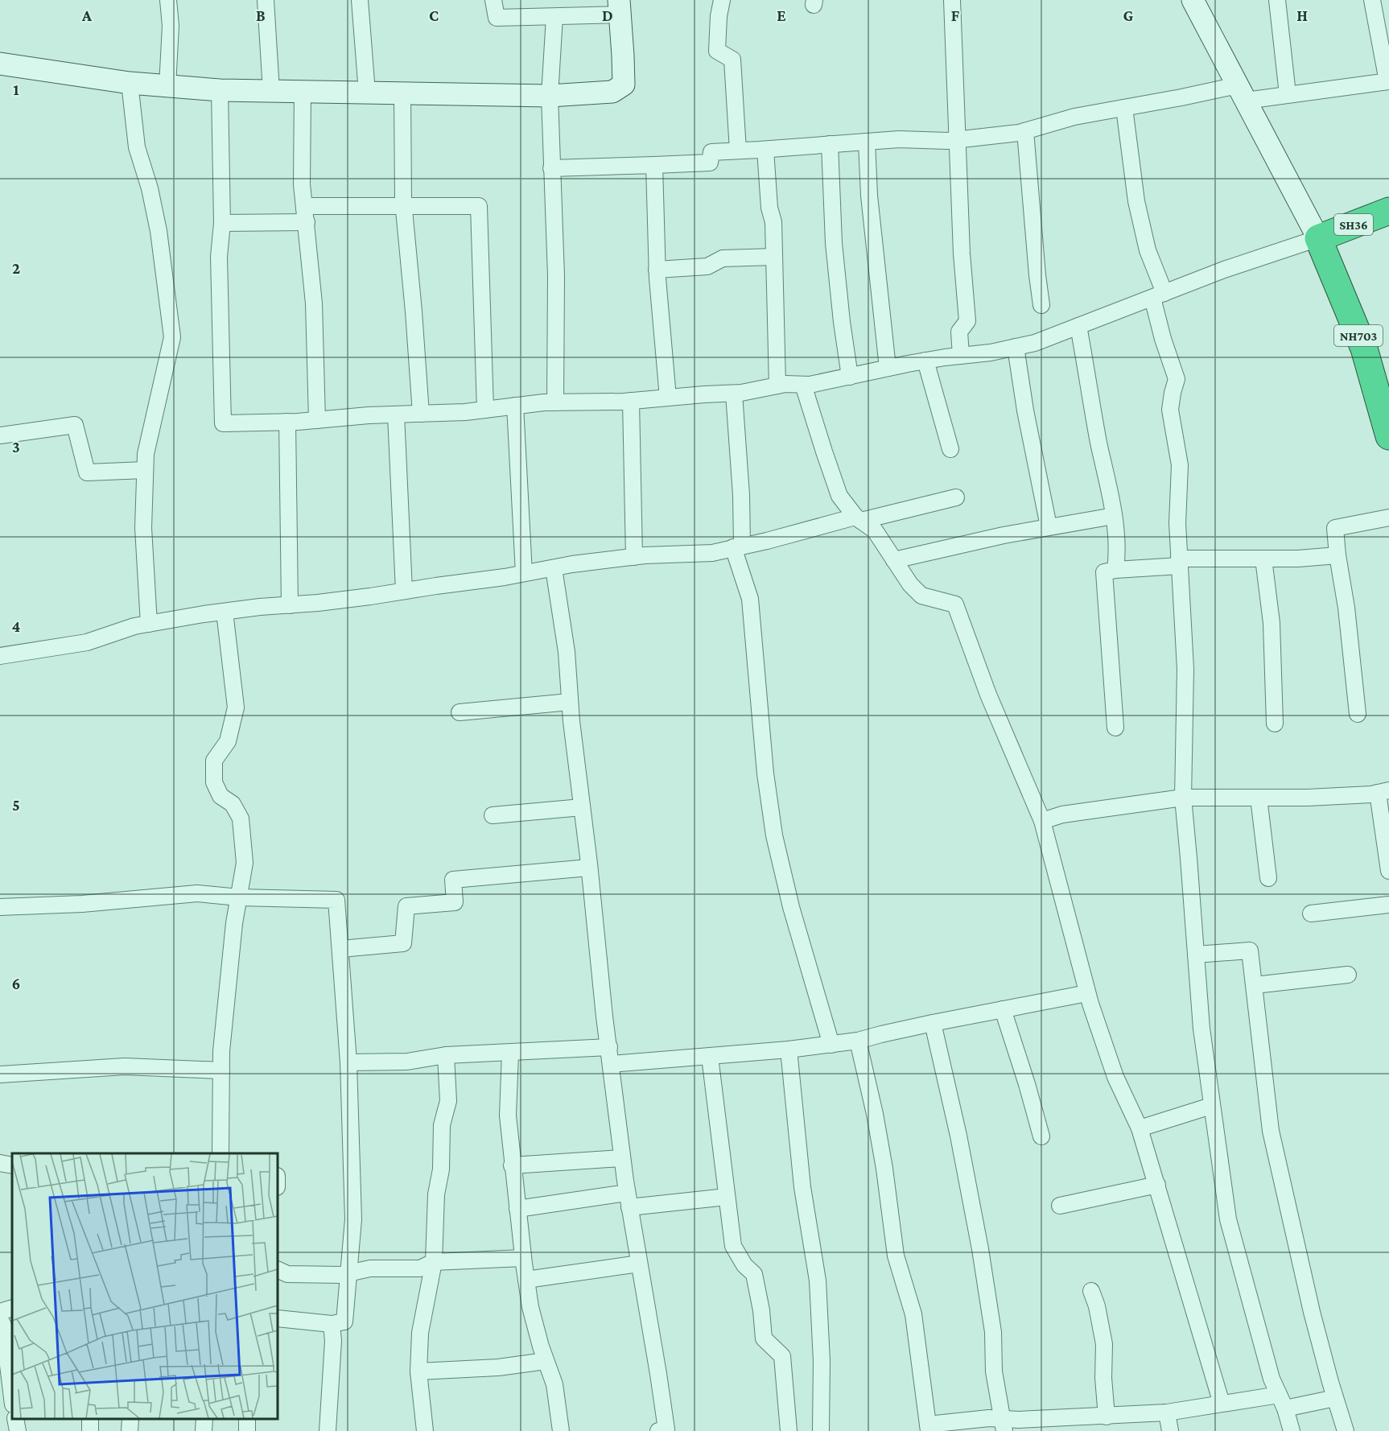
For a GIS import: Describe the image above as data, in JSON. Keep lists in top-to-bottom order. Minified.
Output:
{"streets":{"highway":["SH36","NH703"]},"crossings":[["SH36","NH703"]],"grid":{"columns":["A","B","C","D","E","F","G","H"],"rows":["1","2","3","4","5","6"]}}
